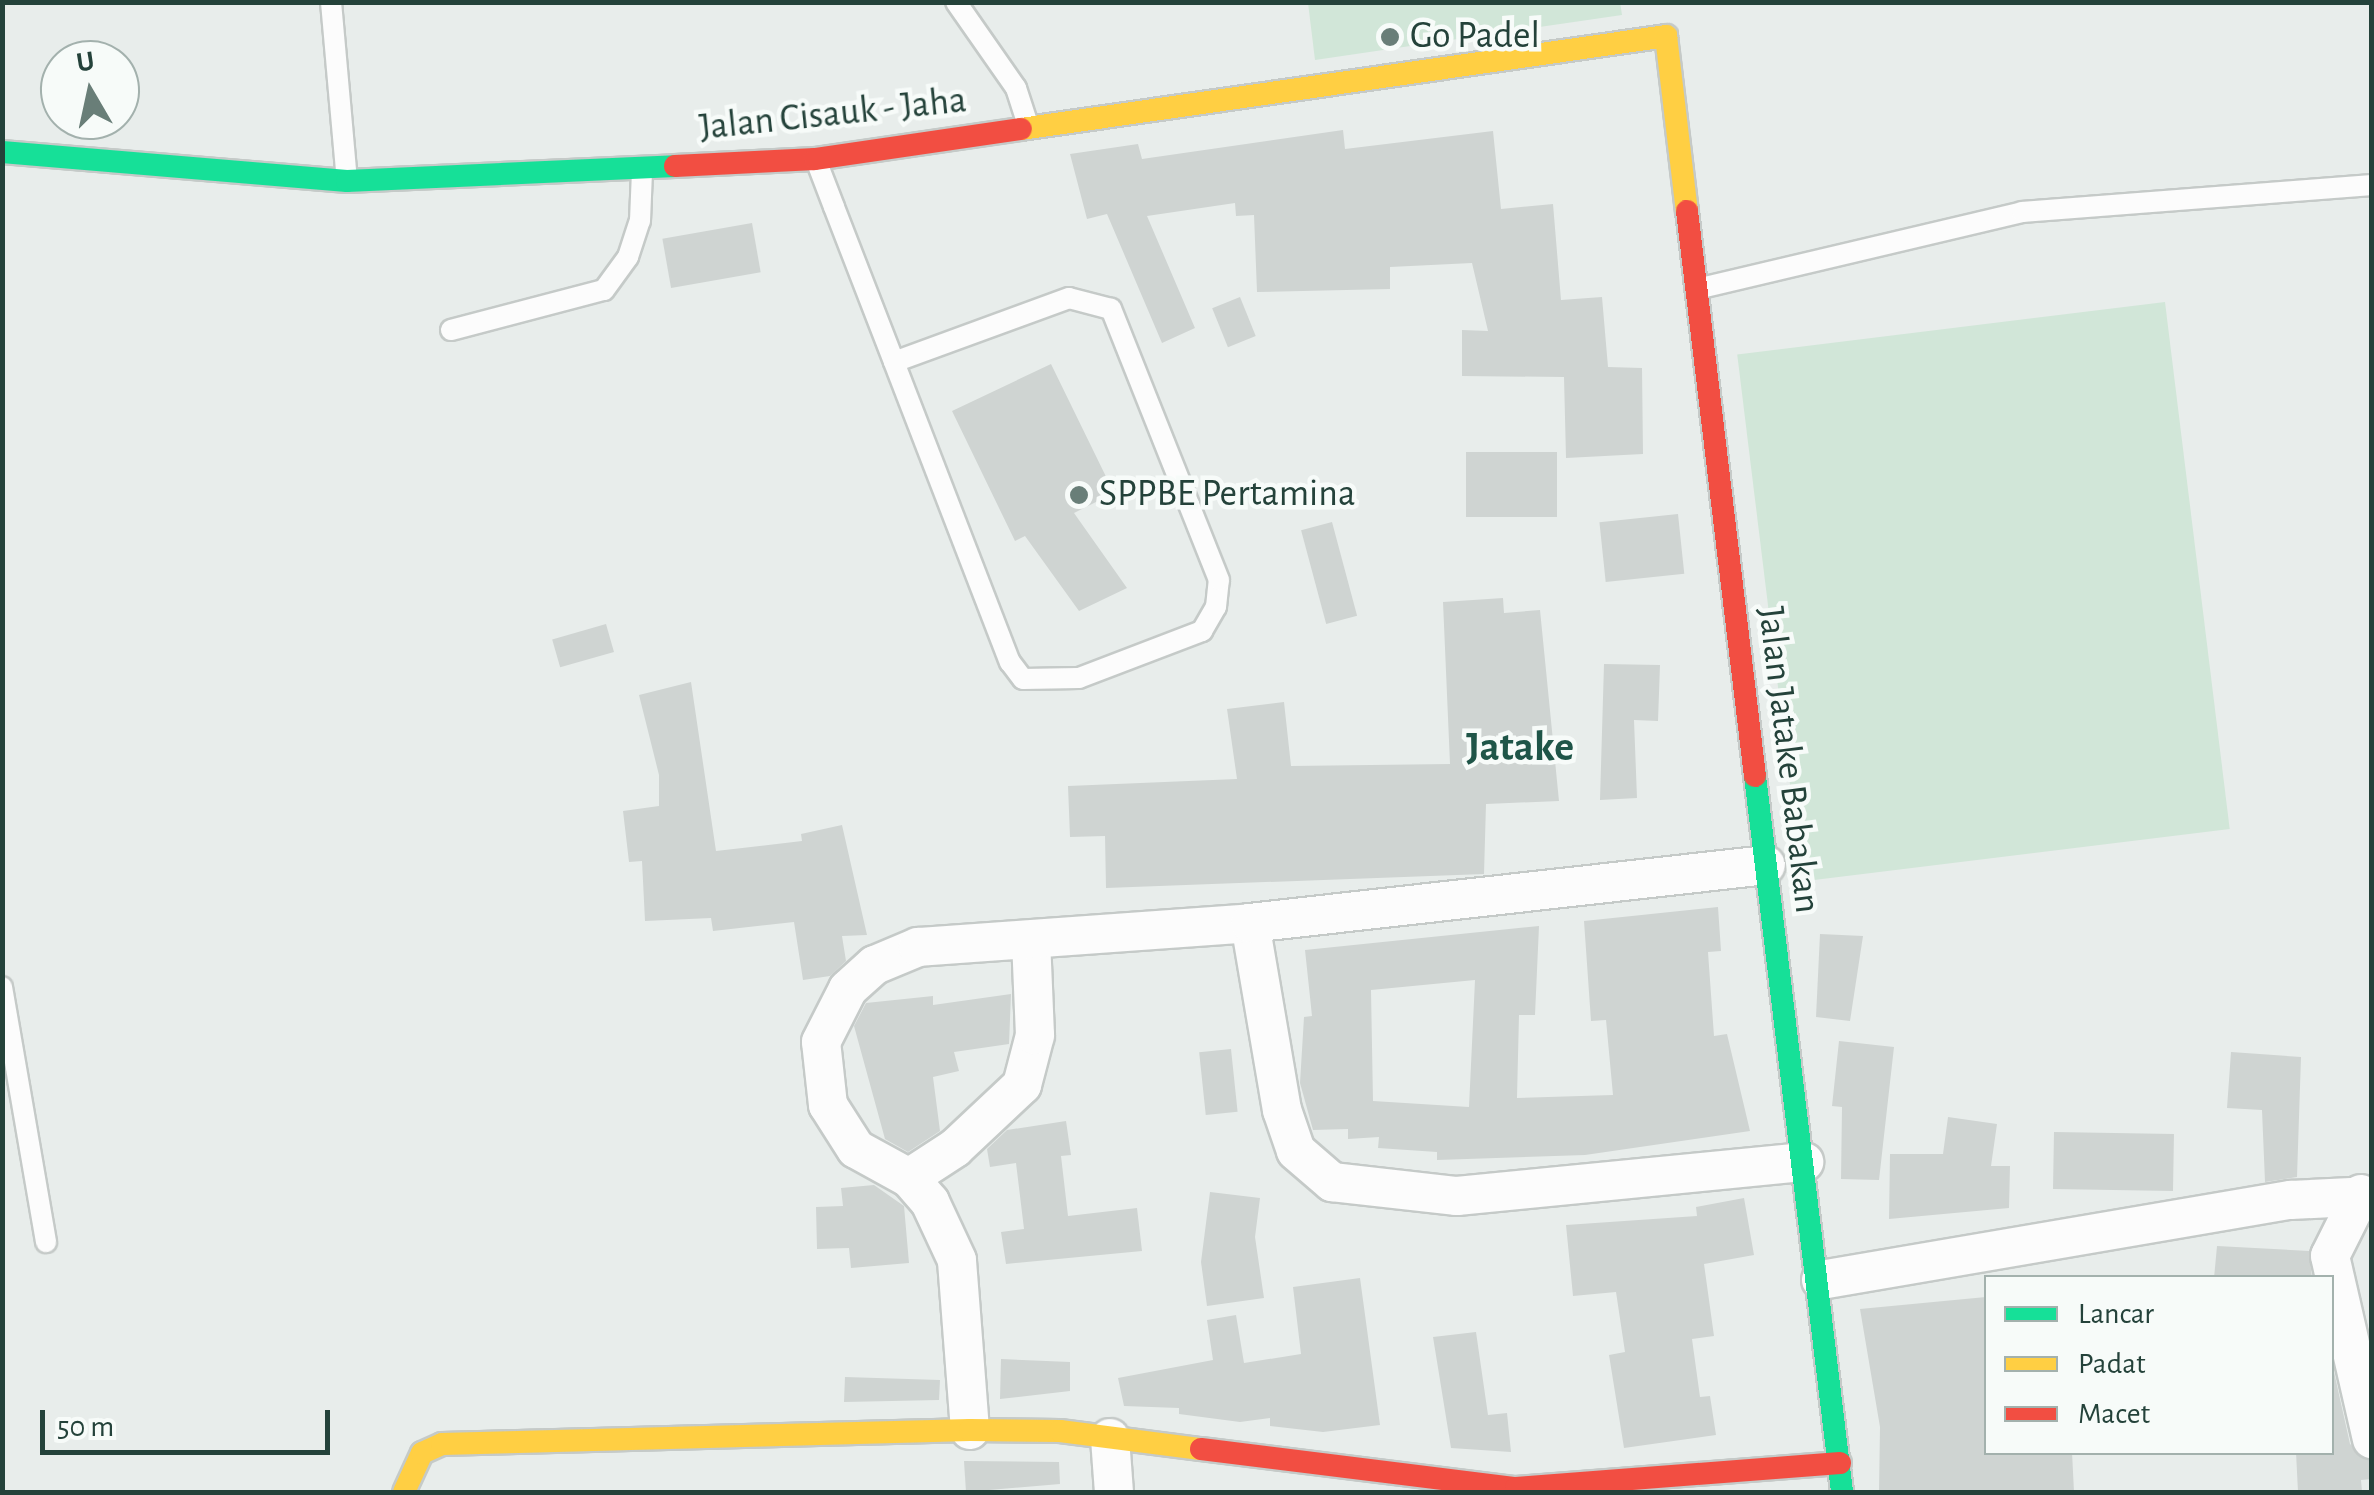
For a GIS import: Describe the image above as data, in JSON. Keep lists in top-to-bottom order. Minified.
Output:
{"streets":{"main road":["Jalan Cisauk - Jaha","Jalan Jatake Babakan"]},"crossings":[["Jalan Cisauk - Jaha","Jalan Jatake Babakan"]],"districts":["Jatake"],"places":["Go Padel","SPPBE Pertamina"],"legend":["Lancar","Padat","Macet"],"scale_bar":"50 m","north":"top"}
